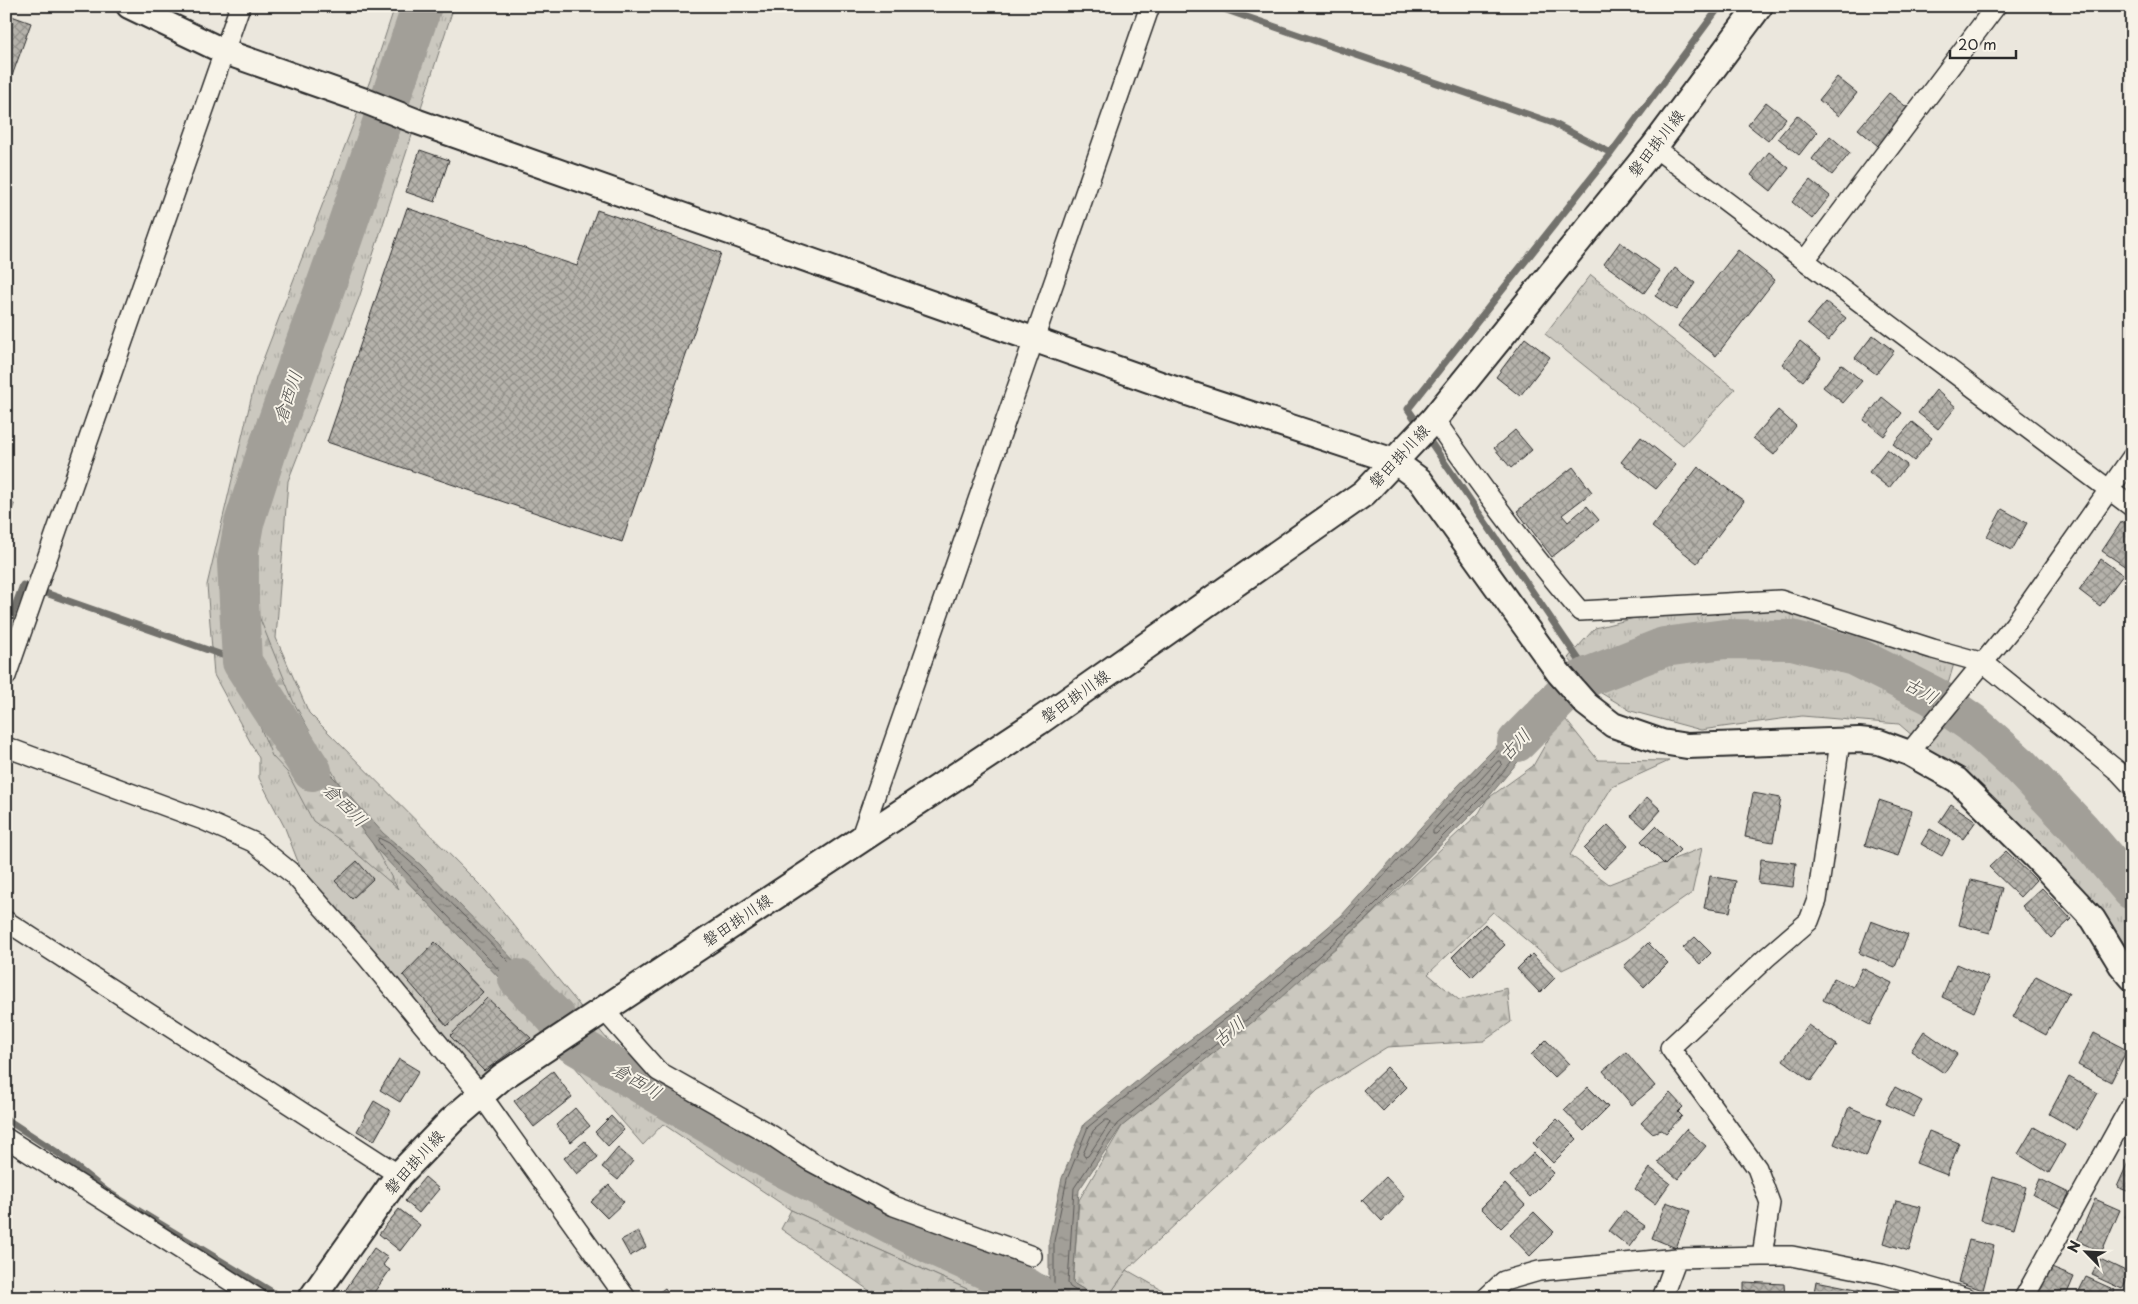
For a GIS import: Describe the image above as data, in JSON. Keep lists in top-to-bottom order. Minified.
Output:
{"streets":{"main road":["磐田掛川線"]},"water":["倉西川","古川"],"scale_bar":"20 m","north":"top left"}
